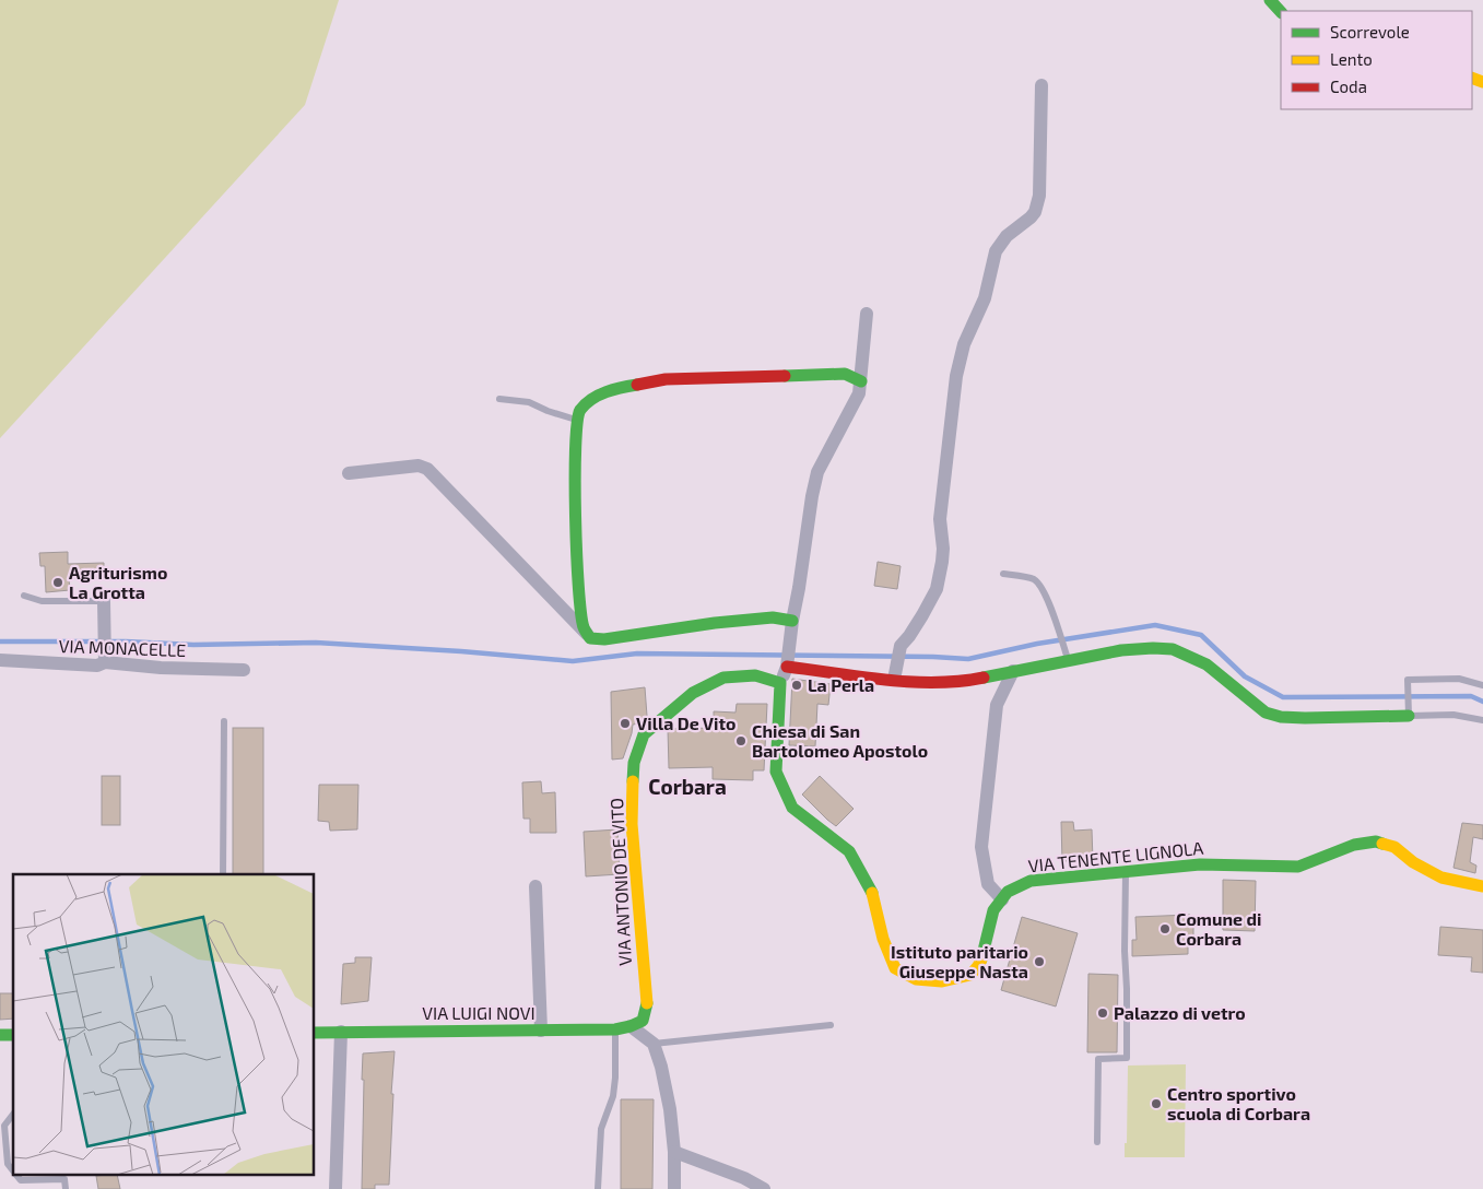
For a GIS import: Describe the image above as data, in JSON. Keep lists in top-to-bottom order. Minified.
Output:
{"streets":{"main road":["VIA TENENTE LIGNOLA","VIA ANTONIO DE VITO","VIA LUIGI NOVI"],"street":["VIA MONACELLE"]},"crossings":[["VIA TENENTE LIGNOLA","VIA ANTONIO DE VITO"],["VIA ANTONIO DE VITO","VIA LUIGI NOVI"]],"districts":["Corbara"],"places":["Agriturismo La Grotta","La Perla","Villa De Vito","Chiesa di San Bartolomeo Apostolo","Comune di Corbara","Istituto paritario Giuseppe Nasta","Palazzo di vetro","Centro sportivo scuola di Corbara"],"legend":["Scorrevole","Lento","Coda"]}
